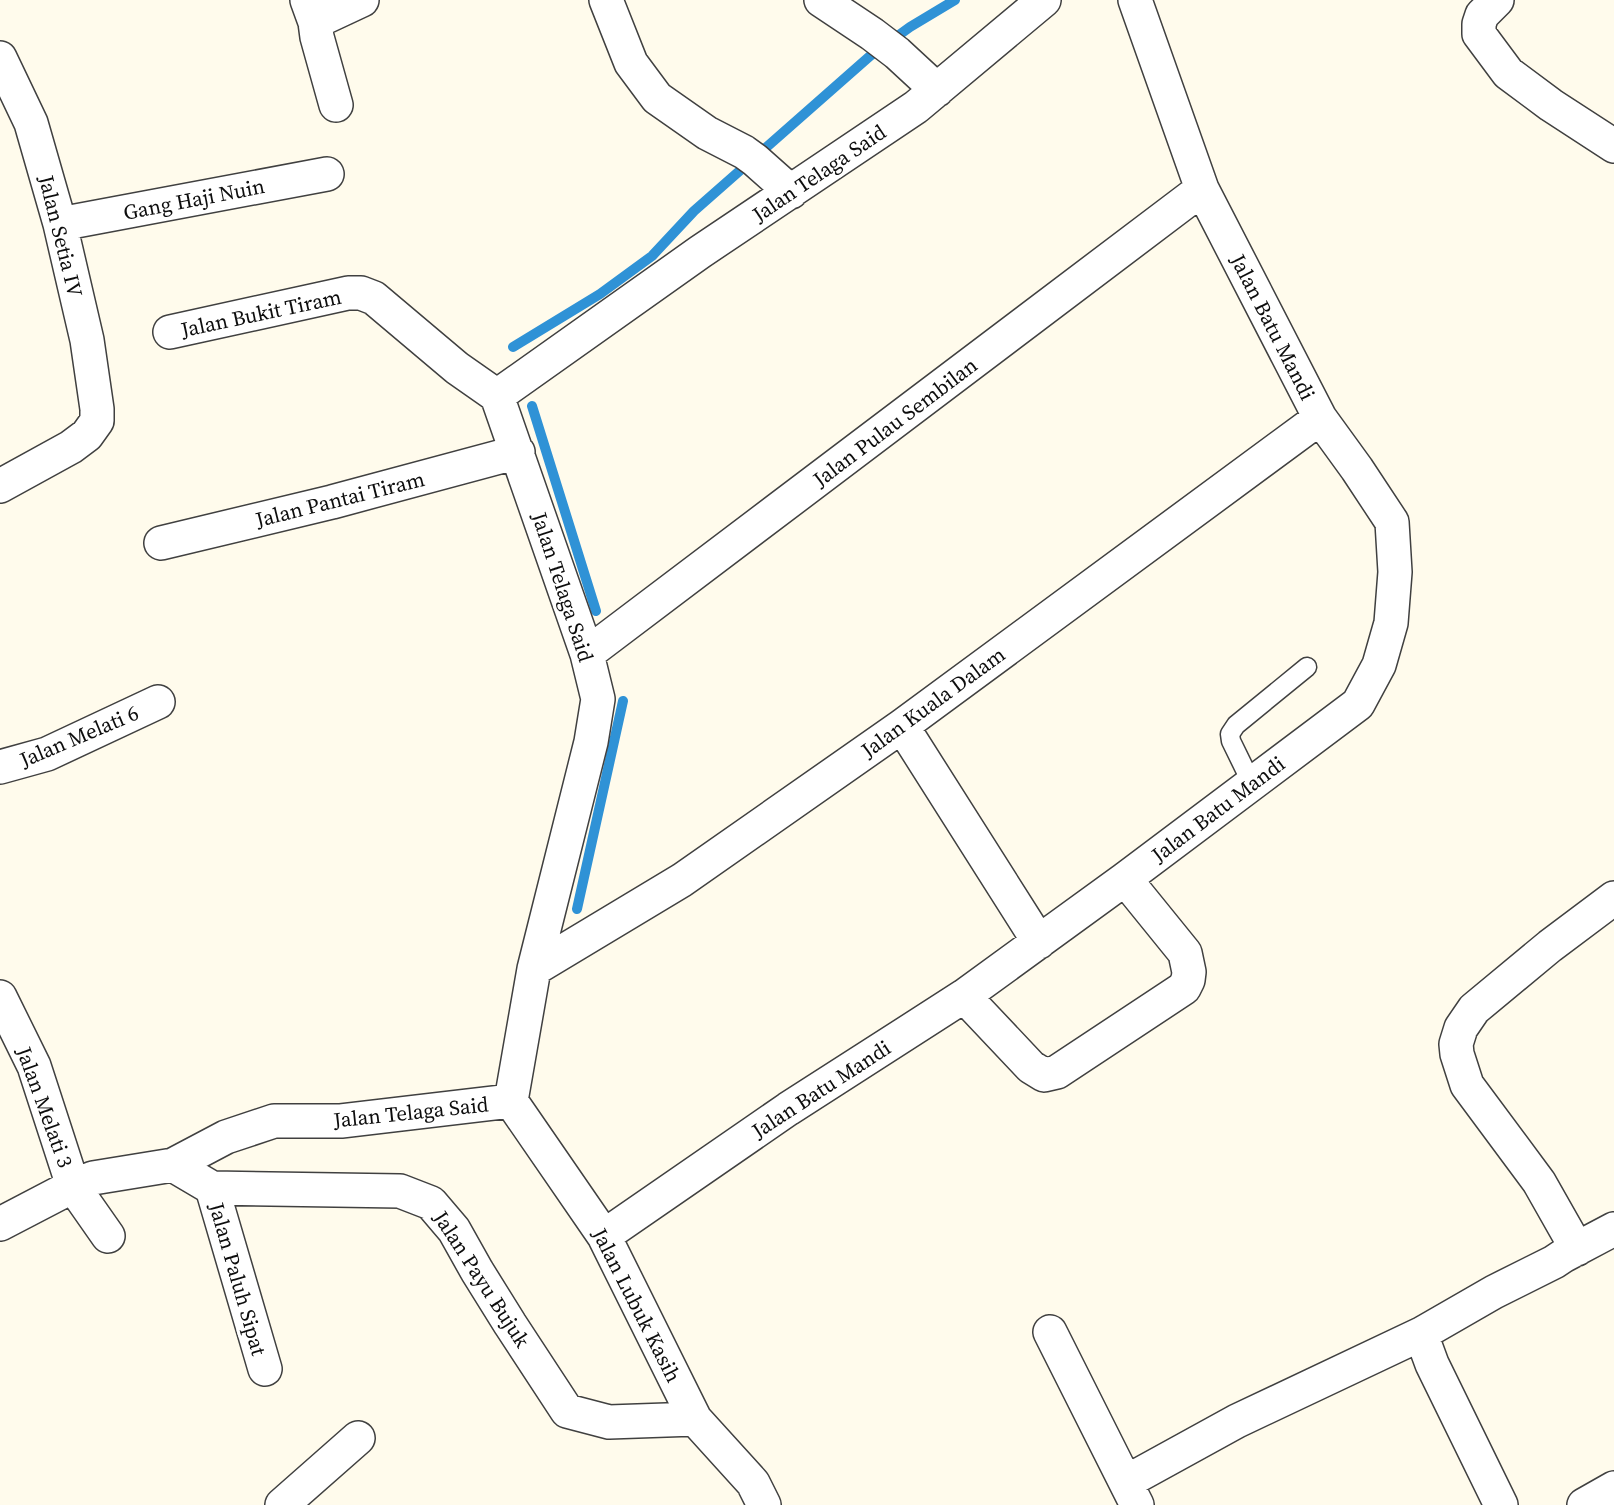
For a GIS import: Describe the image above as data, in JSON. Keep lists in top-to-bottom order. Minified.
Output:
{"streets":{"street":["Jalan Telaga Said","Gang Haji Nuin","Jalan Setia IV","Jalan Bukit Tiram","Jalan Batu Mandi","Jalan Pulau Sembilan","Jalan Pantai Tiram","Jalan Kuala Dalam","Jalan Melati 6","Jalan Melati 3","Jalan Paluh Sipat","Jalan Payu Bujuk","Jalan Lubuk Kasih"]},"crossings":[["Jalan Telaga Said","Jalan Bukit Tiram"],["Jalan Telaga Said","Jalan Pulau Sembilan"],["Jalan Telaga Said","Jalan Pantai Tiram"],["Jalan Telaga Said","Jalan Kuala Dalam"],["Jalan Telaga Said","Jalan Melati 3"],["Jalan Telaga Said","Jalan Payu Bujuk"],["Jalan Telaga Said","Jalan Lubuk Kasih"],["Gang Haji Nuin","Jalan Setia IV"],["Jalan Batu Mandi","Jalan Pulau Sembilan"],["Jalan Batu Mandi","Jalan Kuala Dalam"],["Jalan Batu Mandi","Jalan Lubuk Kasih"],["Jalan Paluh Sipat","Jalan Payu Bujuk"],["Jalan Payu Bujuk","Jalan Lubuk Kasih"]]}
